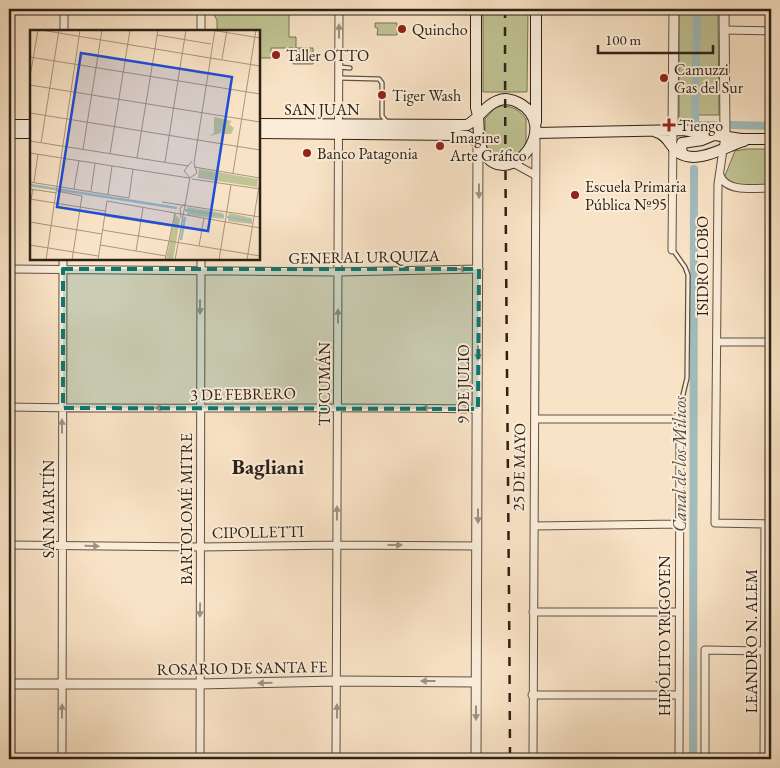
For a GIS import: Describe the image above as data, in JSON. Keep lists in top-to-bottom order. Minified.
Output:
{"streets":{"main road":["SAN JUAN","9 DE JULIO","25 DE MAYO"],"street":["GENERAL URQUIZA","ISIDRO LOBO","TUCUMÁN","3 DE FEBRERO","SAN MARTÍN","BARTOLOMÉ MITRE","CIPOLLETTI","HIPÓLITO YRIGOYEN","LEANDRO N. ALEM","ROSARIO DE SANTA FE"]},"crossings":[["SAN JUAN","TUCUMÁN"],["SAN JUAN","9 DE JULIO"],["SAN JUAN","25 DE MAYO"],["GENERAL URQUIZA","TUCUMÁN"],["GENERAL URQUIZA","9 DE JULIO"],["GENERAL URQUIZA","SAN MARTÍN"],["GENERAL URQUIZA","BARTOLOMÉ MITRE"],["ISIDRO LOBO","LEANDRO N. ALEM"],["TUCUMÁN","3 DE FEBRERO"],["TUCUMÁN","CIPOLLETTI"],["TUCUMÁN","ROSARIO DE SANTA FE"],["9 DE JULIO","3 DE FEBRERO"],["9 DE JULIO","25 DE MAYO"],["9 DE JULIO","CIPOLLETTI"],["9 DE JULIO","ROSARIO DE SANTA FE"],["3 DE FEBRERO","SAN MARTÍN"],["3 DE FEBRERO","BARTOLOMÉ MITRE"],["SAN MARTÍN","CIPOLLETTI"],["SAN MARTÍN","ROSARIO DE SANTA FE"],["BARTOLOMÉ MITRE","CIPOLLETTI"],["BARTOLOMÉ MITRE","ROSARIO DE SANTA FE"]],"one_way":["TUCUMÁN","9 DE JULIO","3 DE FEBRERO","SAN MARTÍN","BARTOLOMÉ MITRE","CIPOLLETTI","ROSARIO DE SANTA FE"],"districts":["Bagliani"],"water":["Canal de los Milicos"],"places":{"other":["Quincho","Taller OTTO","Camuzzi Gas del Sur","Tiger Wash","Imagine Arte Gráfico","Banco Patagonia","Escuela Primaria Pública Nº95"],"health":["Tiengo"]},"scale_bar":"100 m"}
